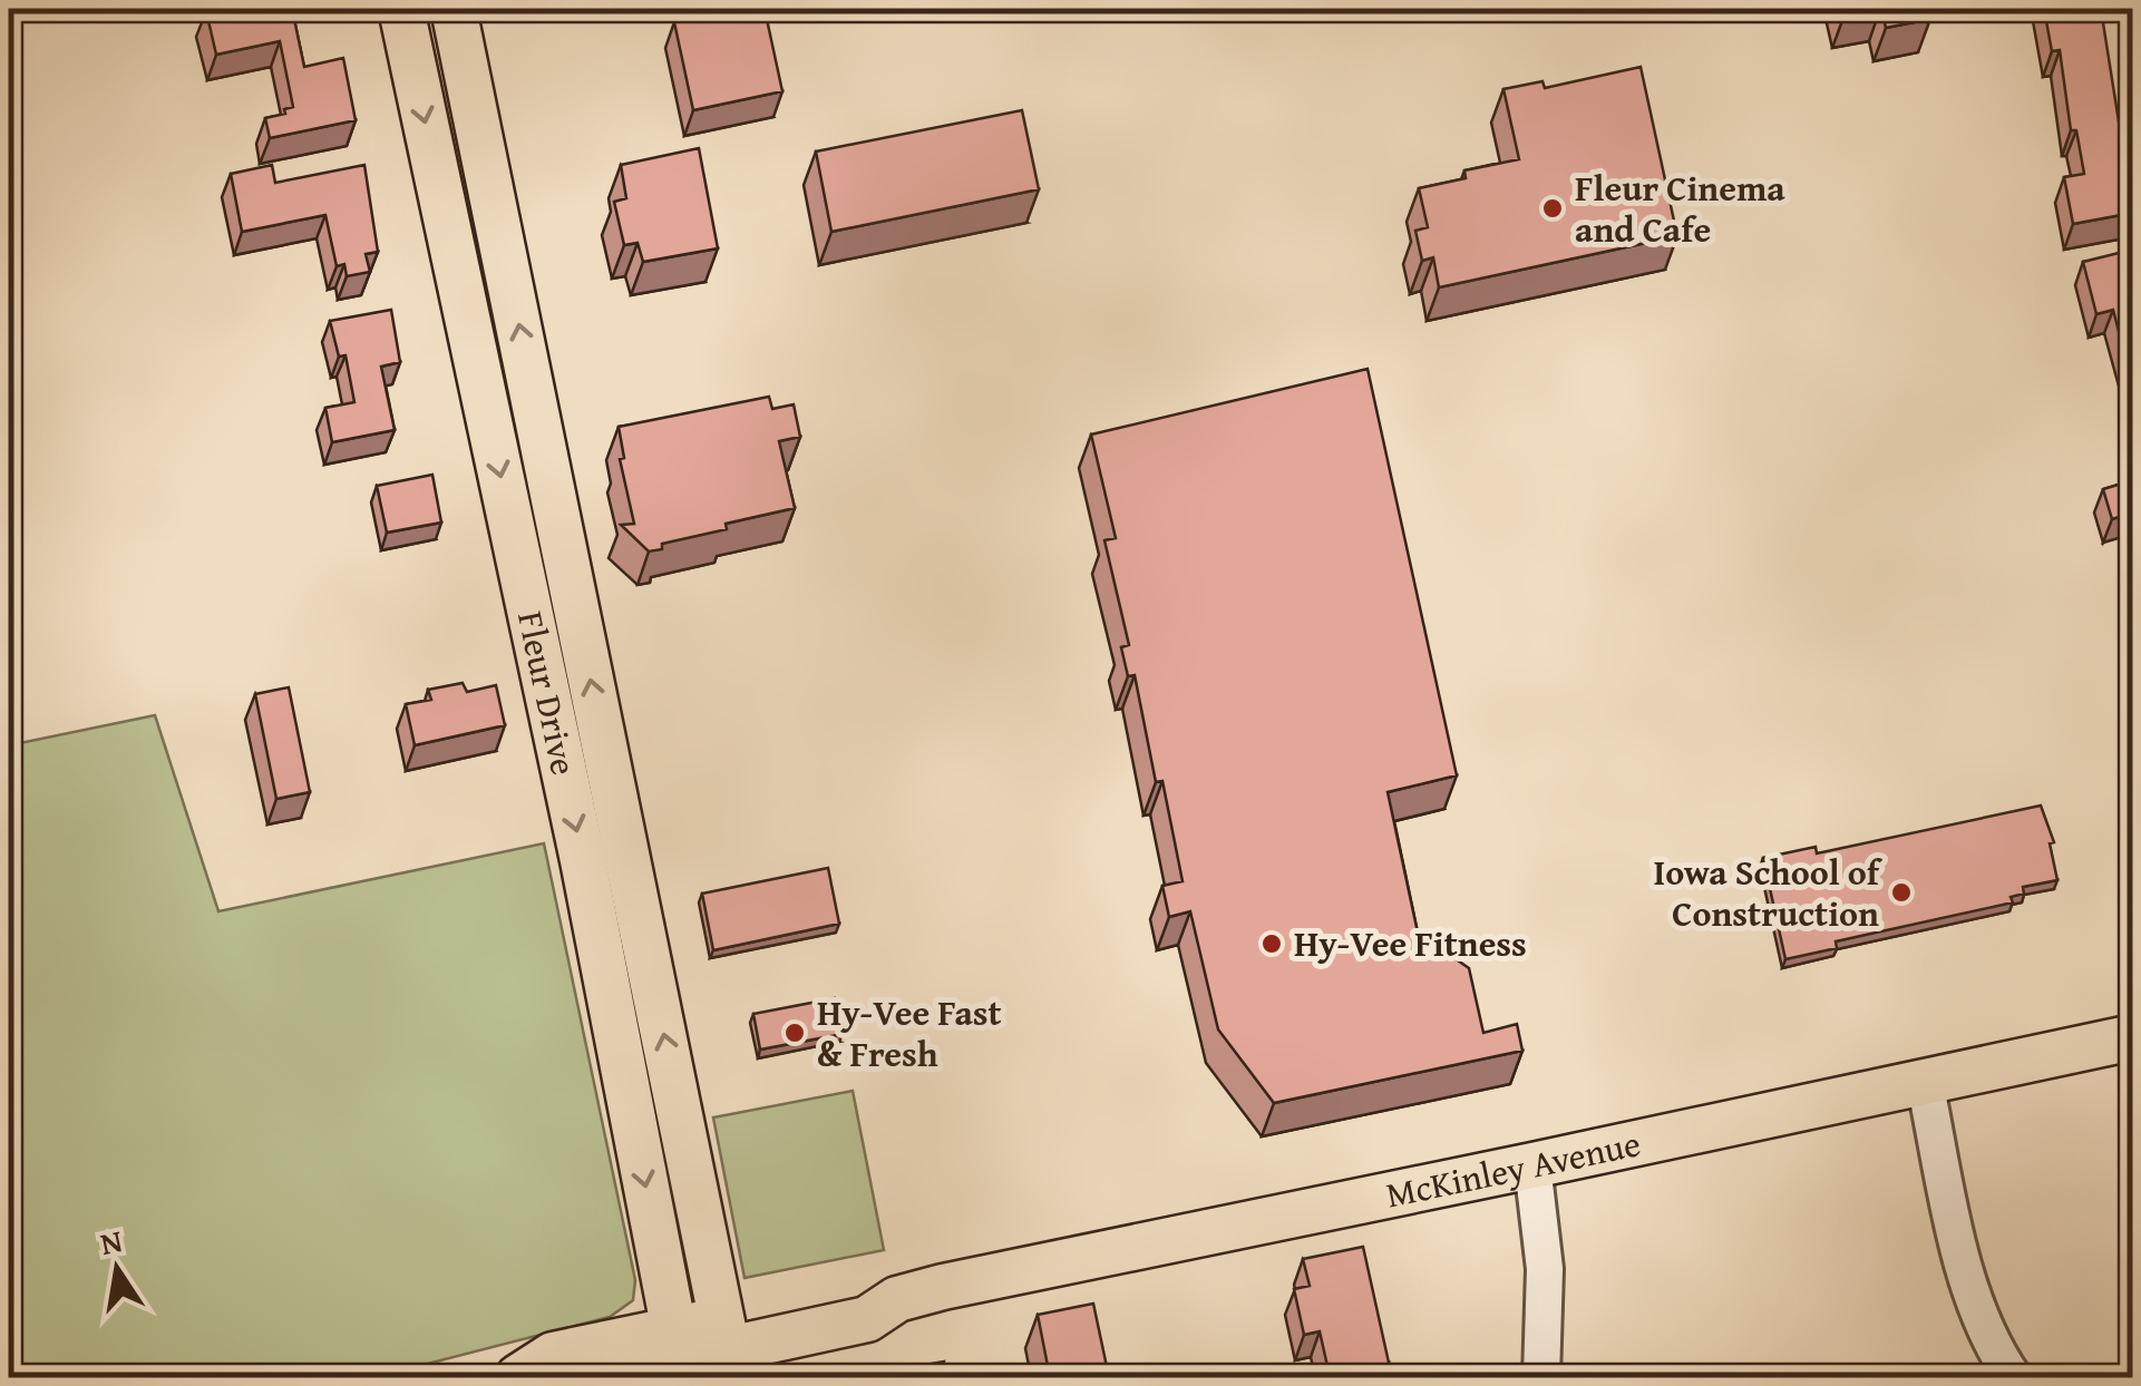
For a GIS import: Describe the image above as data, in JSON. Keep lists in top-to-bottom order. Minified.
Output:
{"streets":{"main road":["Fleur Drive","McKinley Avenue"]},"crossings":[["Fleur Drive","McKinley Avenue"]],"places":["Fleur Cinema and Cafe","Iowa School of Construction","Hy-Vee Fitness","Hy-Vee Fast & Fresh"],"north":"top"}
